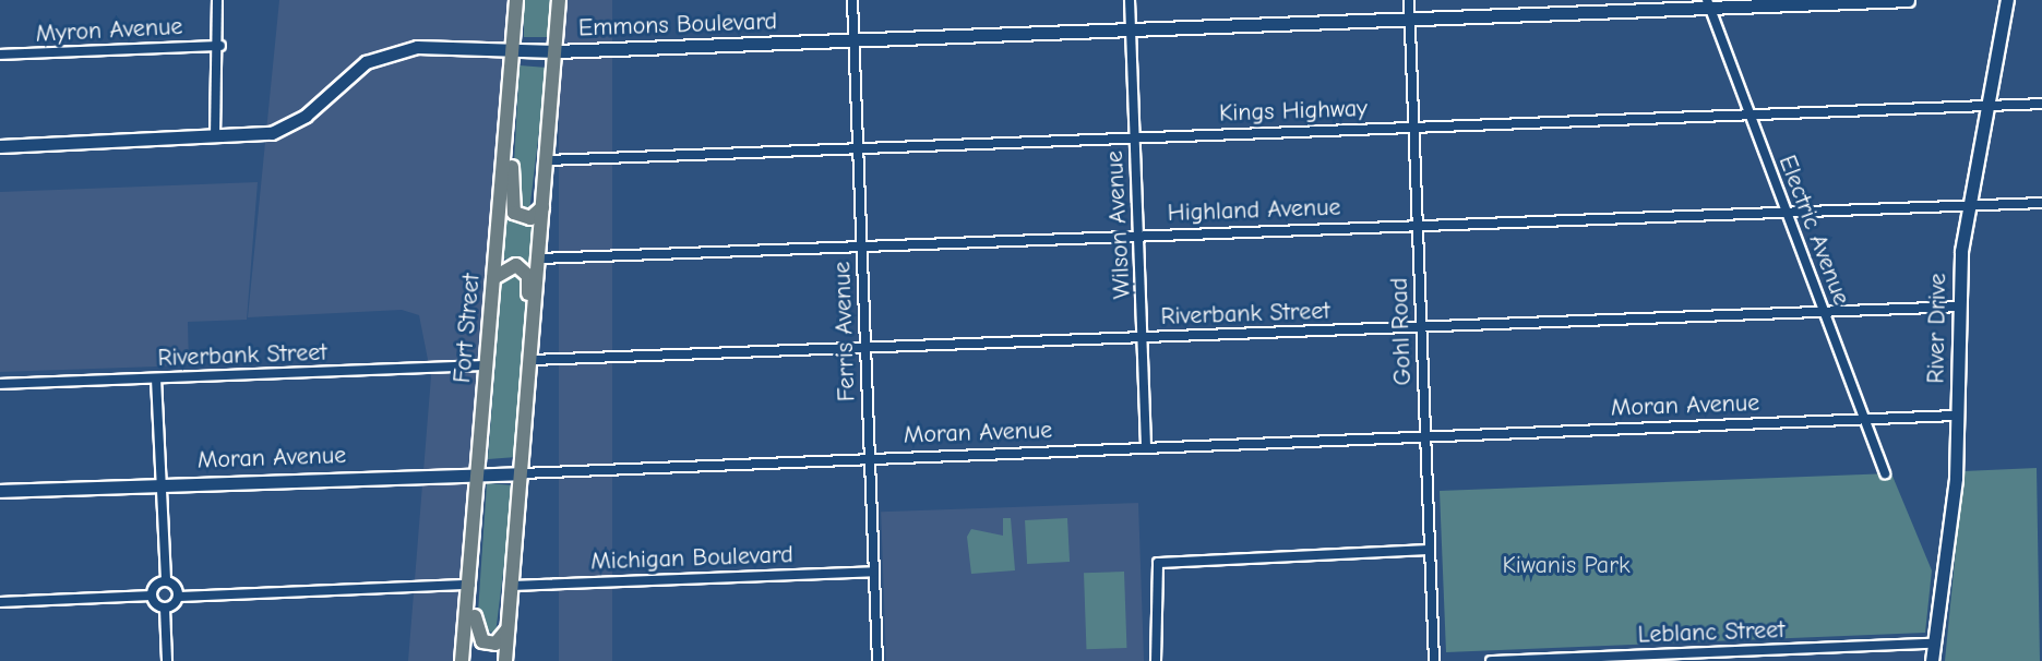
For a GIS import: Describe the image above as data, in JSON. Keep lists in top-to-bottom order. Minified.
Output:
{"streets":{"main road":["Fort Street"],"street":["Emmons Boulevard","Myron Avenue","Kings Highway","Highland Avenue","Wilson Avenue","Electric Avenue","Riverbank Street","River Drive","Ferris Avenue","Gohl Road","Moran Avenue","Michigan Boulevard","Leblanc Street"]},"crossings":[["Emmons Boulevard","Wilson Avenue"],["Emmons Boulevard","Electric Avenue"],["Emmons Boulevard","Fort Street"],["Emmons Boulevard","Ferris Avenue"],["Emmons Boulevard","Gohl Road"],["Kings Highway","Wilson Avenue"],["Kings Highway","Electric Avenue"],["Kings Highway","River Drive"],["Kings Highway","Ferris Avenue"],["Kings Highway","Gohl Road"],["Highland Avenue","Wilson Avenue"],["Highland Avenue","Electric Avenue"],["Highland Avenue","River Drive"],["Highland Avenue","Ferris Avenue"],["Highland Avenue","Gohl Road"],["Wilson Avenue","Riverbank Street"],["Wilson Avenue","Moran Avenue"],["Electric Avenue","Riverbank Street"],["Electric Avenue","Moran Avenue"],["Riverbank Street","Fort Street"],["Riverbank Street","River Drive"],["Riverbank Street","Ferris Avenue"],["Riverbank Street","Gohl Road"],["Fort Street","Moran Avenue"],["River Drive","Moran Avenue"],["River Drive","Leblanc Street"],["Ferris Avenue","Moran Avenue"],["Ferris Avenue","Michigan Boulevard"],["Gohl Road","Moran Avenue"]],"parks":["Kiwanis Park"]}
